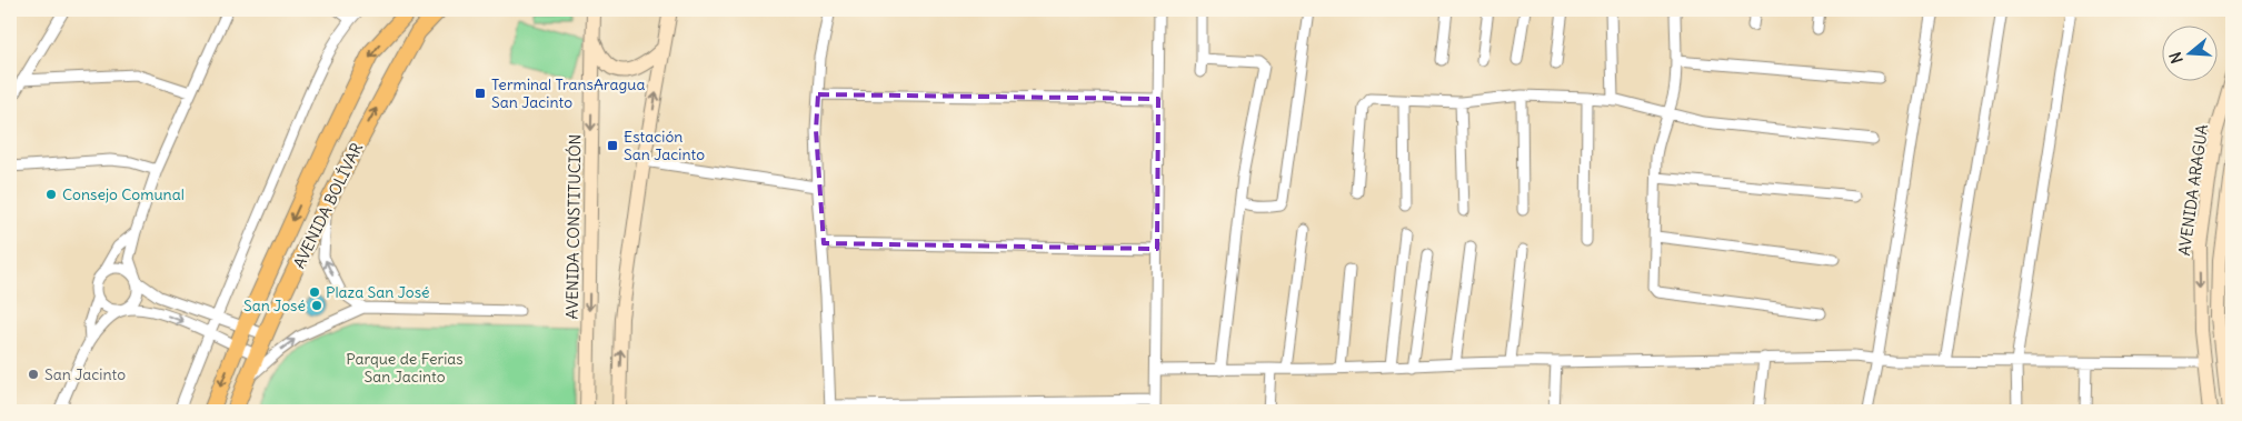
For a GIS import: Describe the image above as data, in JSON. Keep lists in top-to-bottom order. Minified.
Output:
{"streets":{"main road":["AVENIDA BOLÍVAR"],"street":["AVENIDA ARAGUA","AVENIDA CONSTITUCIÓN"]},"parks":["Parque de Ferias San Jacinto"],"places":{"transit":["Terminal TransAragua San Jacinto","Estación San Jacinto"],"other":["Consejo Comunal","Plaza San José","San José","San Jacinto"]},"north":"left"}
